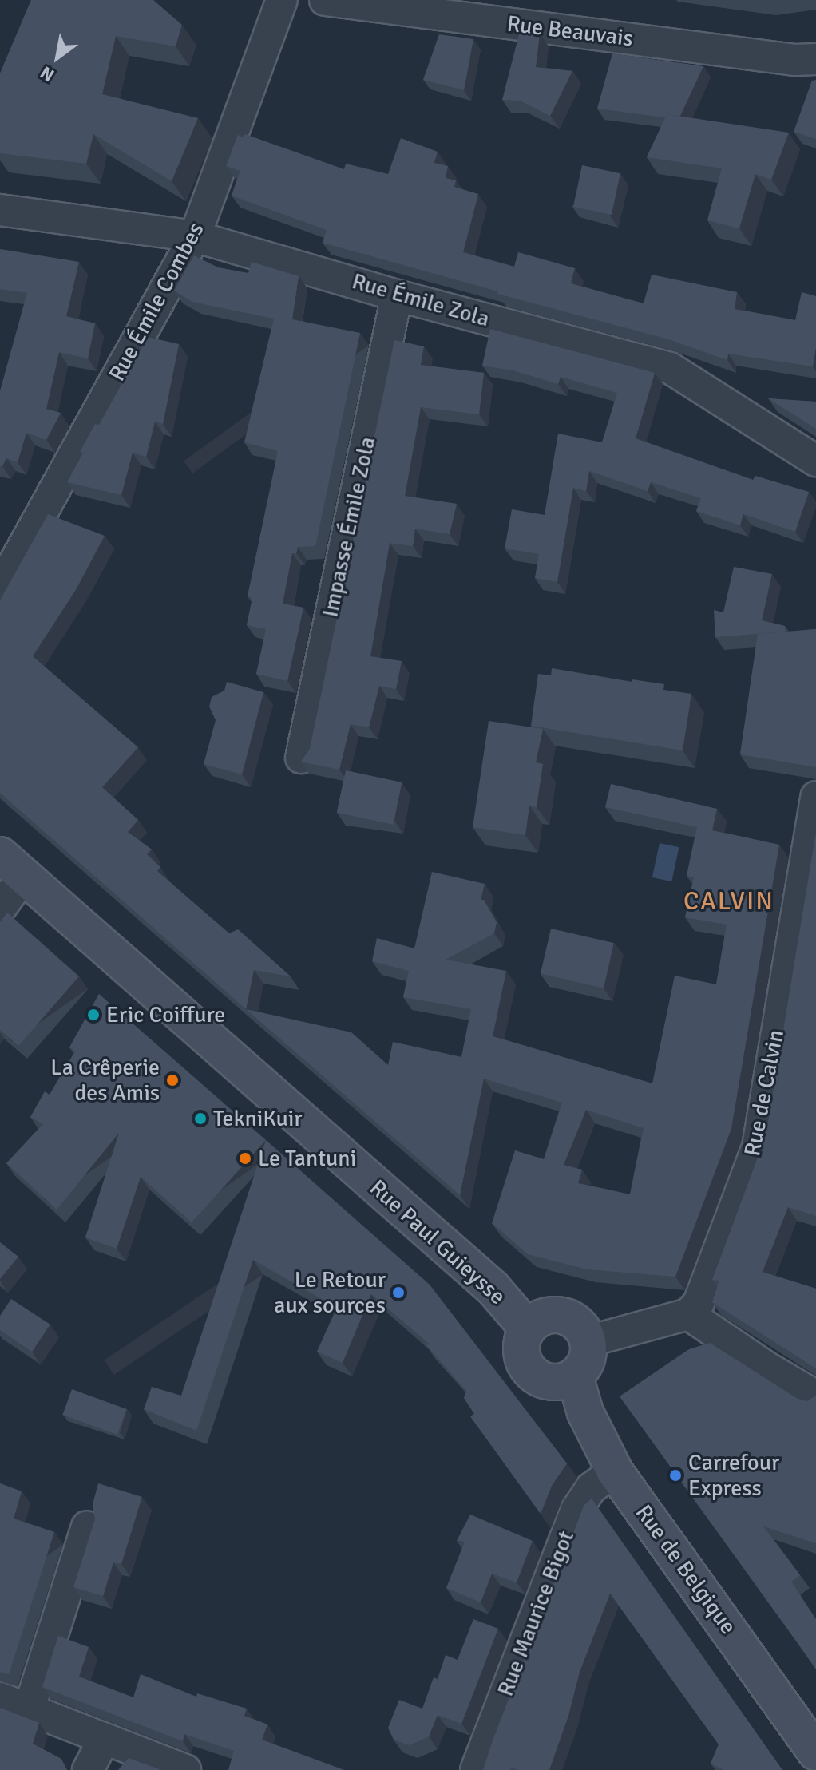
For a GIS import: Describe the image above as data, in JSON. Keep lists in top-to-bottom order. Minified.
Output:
{"streets":{"main road":["Rue Paul Guieysse","Rue de Belgique"],"street":["Rue Beauvais","Rue Émile Zola","Rue Émile Combes","Impasse Émile Zola","Rue de Calvin","Rue Maurice Bigot"]},"crossings":[["Rue Émile Zola","Rue Émile Combes"],["Rue Émile Zola","Impasse Émile Zola"],["Rue Paul Guieysse","Rue de Belgique"],["Rue de Belgique","Rue Maurice Bigot"]],"districts":["CALVIN"],"places":["Eric Coiffure","La Crêperie des Amis","TekniKuir","Le Tantuni","Le Retour aux sources","Carrefour Express"],"north":"bottom left"}
